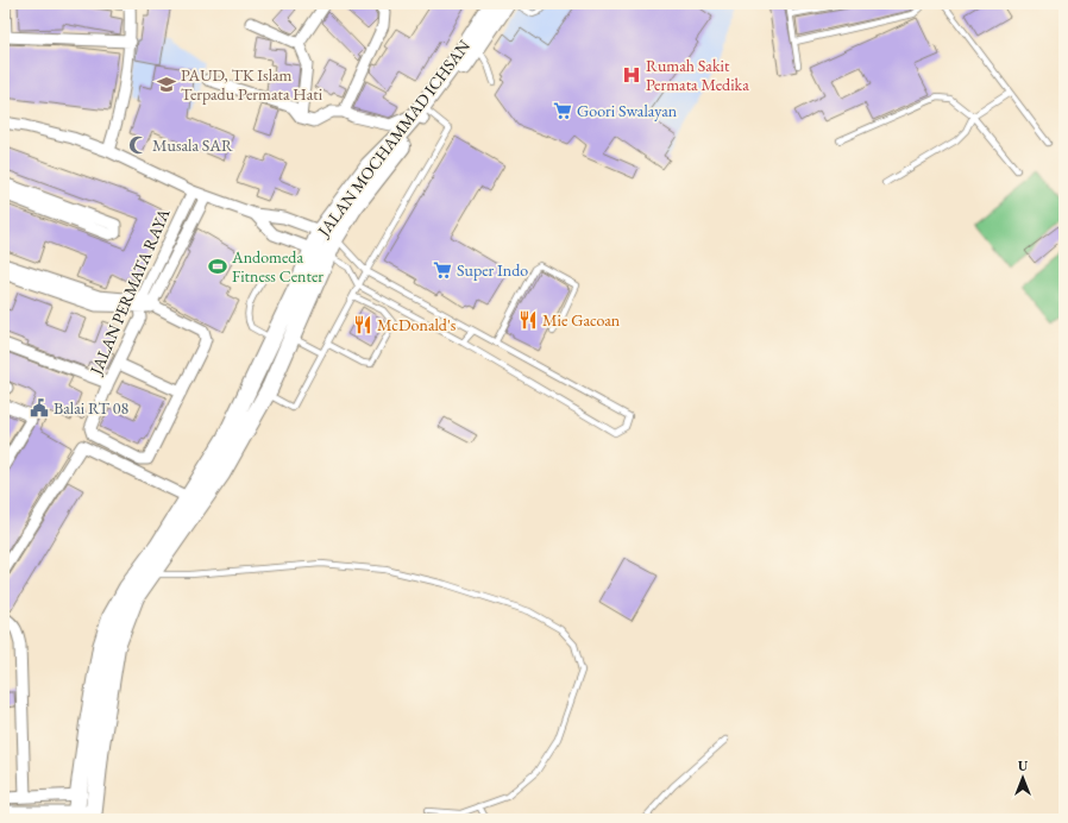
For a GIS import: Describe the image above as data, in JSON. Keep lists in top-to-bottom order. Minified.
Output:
{"streets":{"main road":["JALAN MOCHAMMAD ICHSAN"],"street":["JALAN PERMATA RAYA"]},"places":{"hospital":["Rumah Sakit Permata Medika"],"school or university":["PAUD, TK Islam Terpadu Permata Hati"],"supermarket":["Goori Swalayan","Super Indo"],"mosque":["Musala SAR"],"sports":["Andomeda Fitness Center"],"restaurant":["Mie Gacoan","McDonald's"],"public building":["Balai RT 08"]},"north":"top"}
